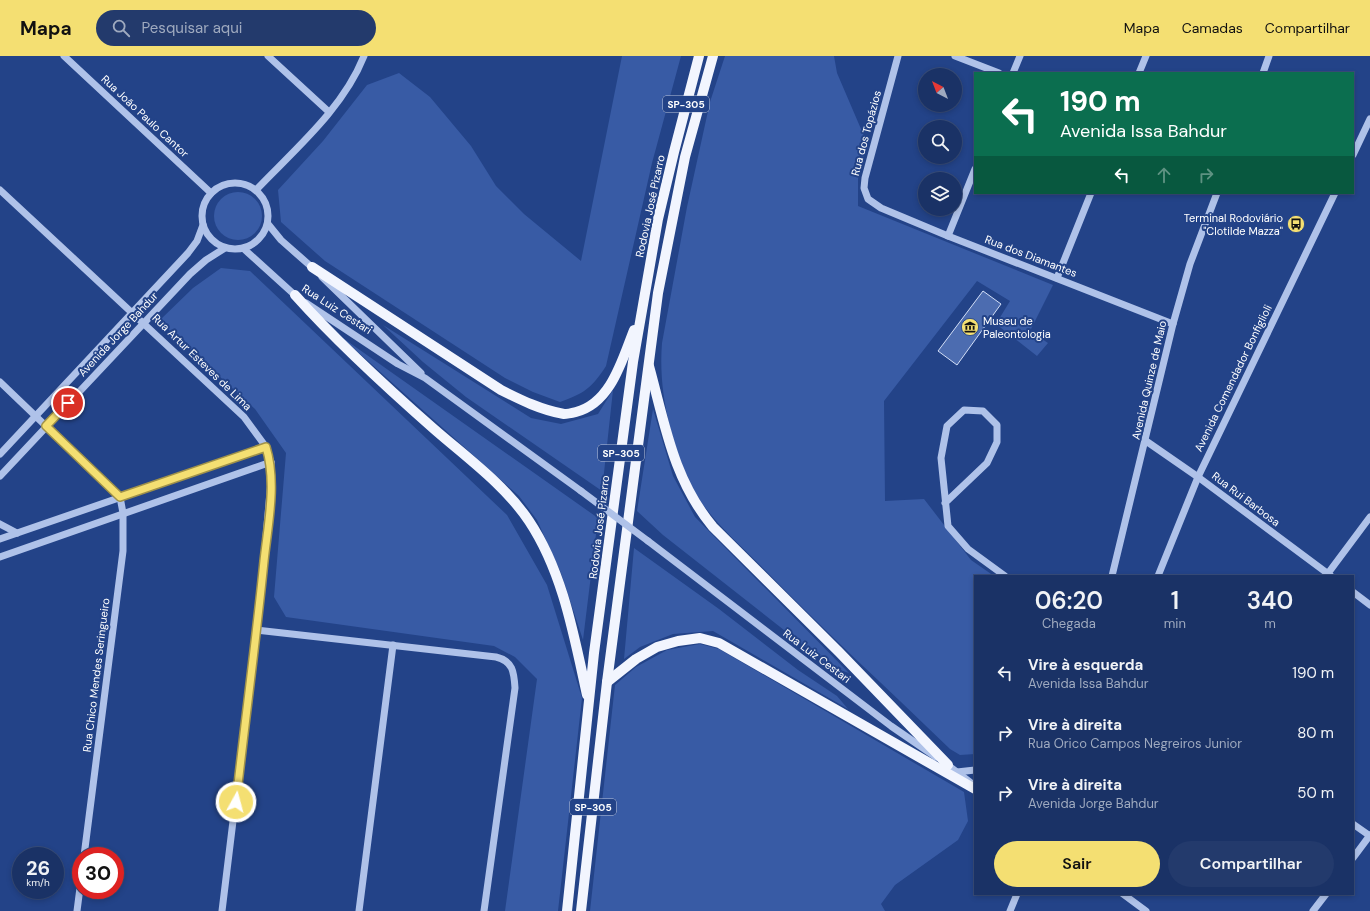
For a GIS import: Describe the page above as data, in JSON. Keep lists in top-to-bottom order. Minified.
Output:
{"streets":{"main road":["SP-305","Rodovia José Pizarro"],"street":["Rua João Paulo Cantor","Rua dos Topázios","Rua dos Diamantes","Rua Luiz Cestari","Avenida Jorge Bahdur","Rua Artur Esteves de Lima","Avenida Comendador Bonfiglioli","Avenida Quinze de Maio","Rua Rui Barbosa","Rua Chico Mendes Seringueiro"]},"crossings":[["Rua João Paulo Cantor","Rua Luiz Cestari"],["Rua João Paulo Cantor","Avenida Jorge Bahdur"],["Rua dos Topázios","Rua dos Diamantes"],["Rua dos Diamantes","Avenida Quinze de Maio"],["Rua Luiz Cestari","Avenida Jorge Bahdur"],["Avenida Jorge Bahdur","Rua Artur Esteves de Lima"],["Avenida Comendador Bonfiglioli","Rua Rui Barbosa"],["Avenida Quinze de Maio","Rua Rui Barbosa"]],"places":{"bus stop":["Terminal Rodoviário \"Clotilde Mazza\""],"museum":["Museu de Paleontologia"]},"north":"top left","page":{"header":"Mapa","search":"Pesquisar aqui","nav":["Mapa","Camadas","Compartilhar"],"turn":["190 m","Avenida Issa Bahdur"],"eta":["06:20","Chegada","1","min","340","m"],"list":[{"name":"Vire à esquerda","note":"Avenida Issa Bahdur","value":"190 m"},{"name":"Vire à direita","note":"Rua Orico Campos Negreiros Junior","value":"80 m"},{"name":"Vire à direita","note":"Avenida Jorge Bahdur","value":"50 m"}],"buttons":["Sair","Compartilhar"],"speed":"26 km/h","limit":"30"}}
